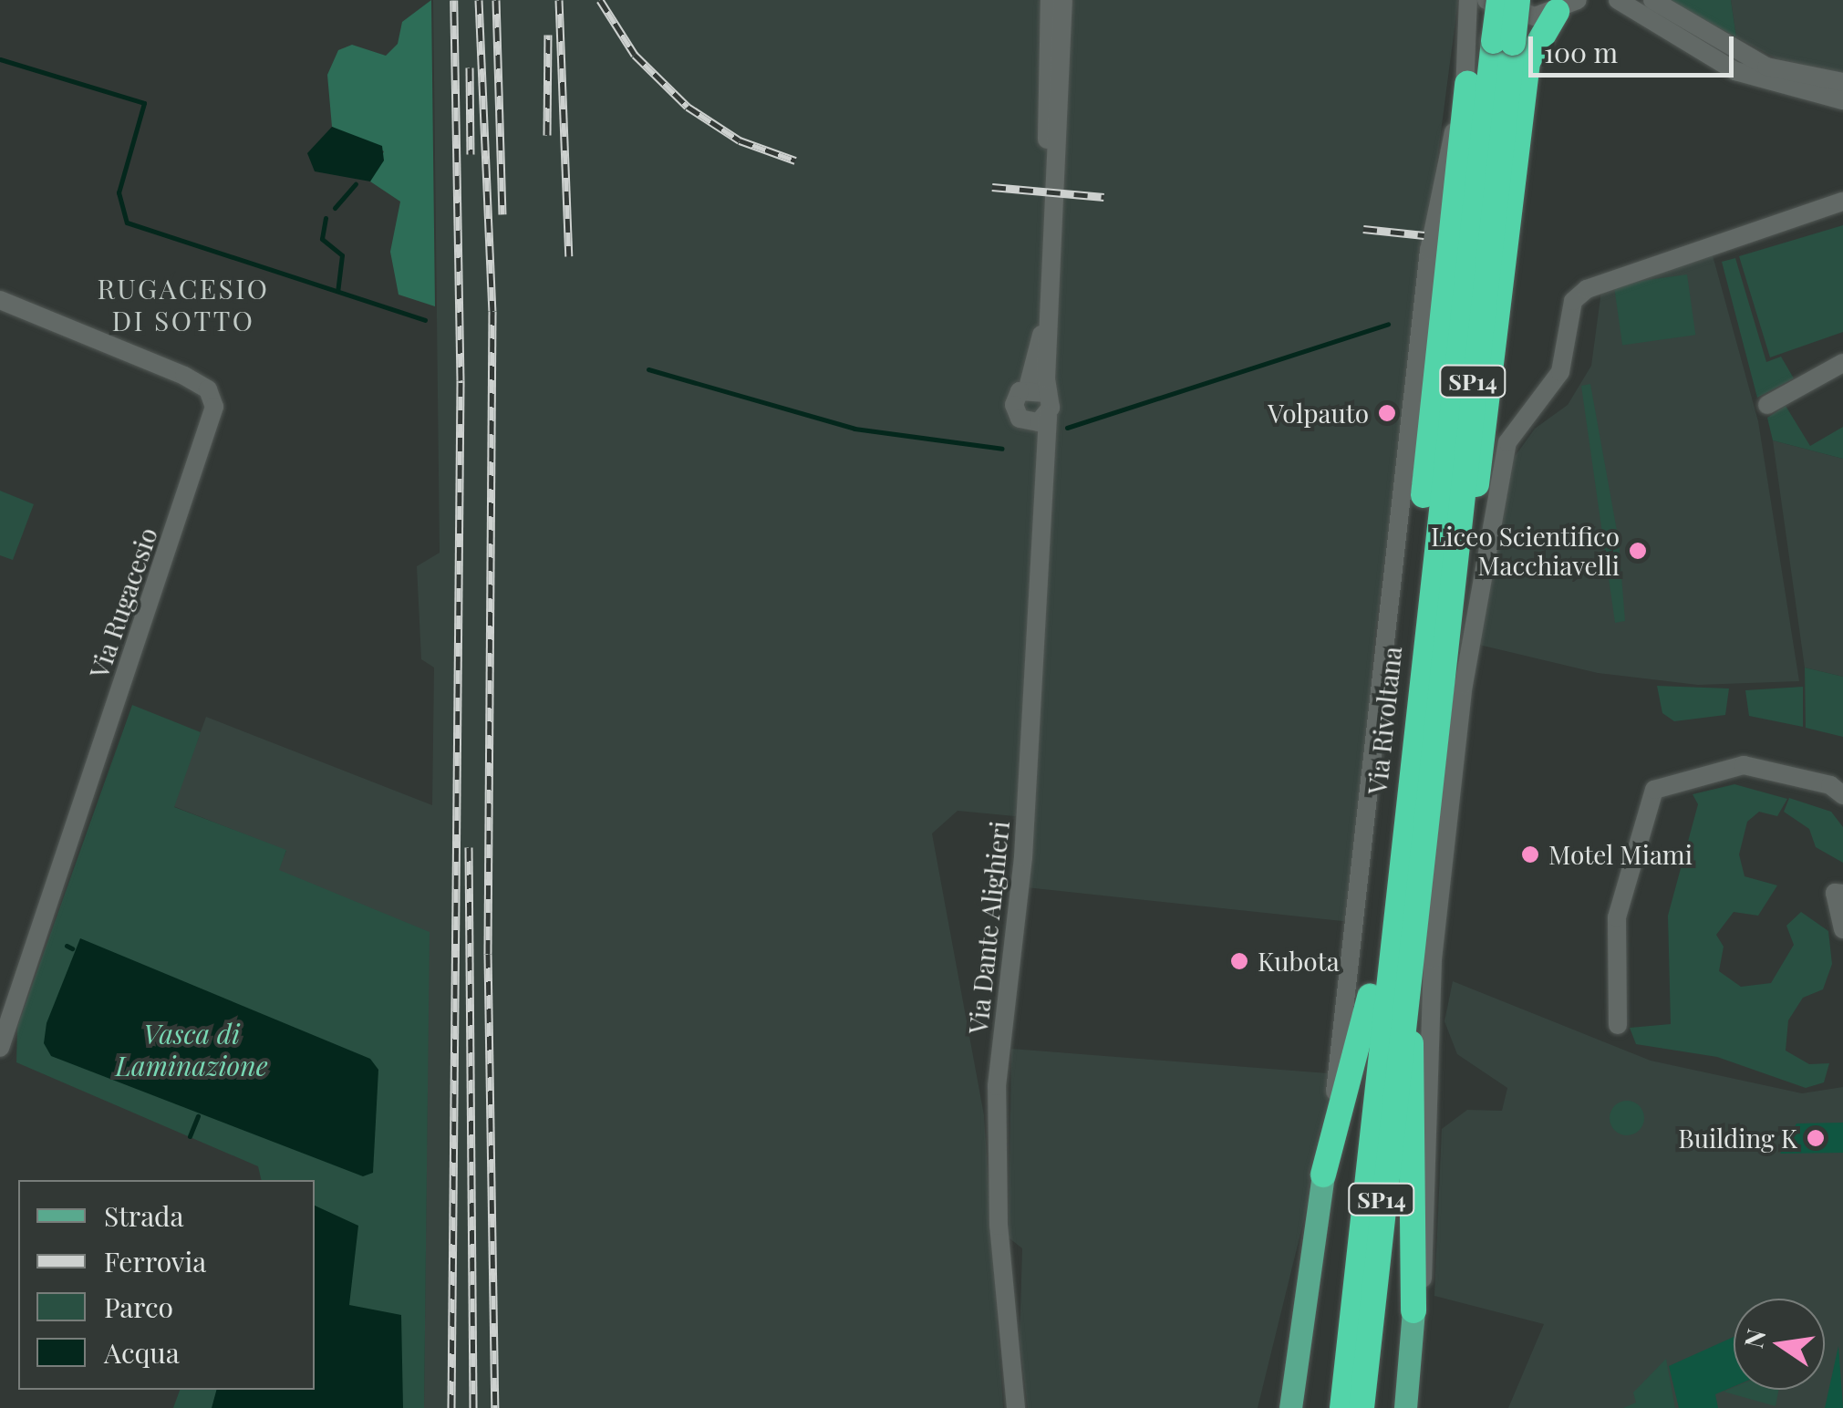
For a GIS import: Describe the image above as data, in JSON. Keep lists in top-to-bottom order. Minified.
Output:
{"streets":{"highway":["SP14","Via Rivoltana"],"street":["Via Rugacesio","Via Dante Alighieri"]},"crossings":[["SP14","Via Rivoltana"]],"districts":["RUGACESIO DI SOTTO"],"water":["Vasca di Laminazione"],"places":["Volpauto","Liceo Scientifico Macchiavelli","Motel Miami","Kubota","Building K"],"legend":["Strada","Ferrovia","Parco","Acqua"],"scale_bar":"100 m","north":"left"}
